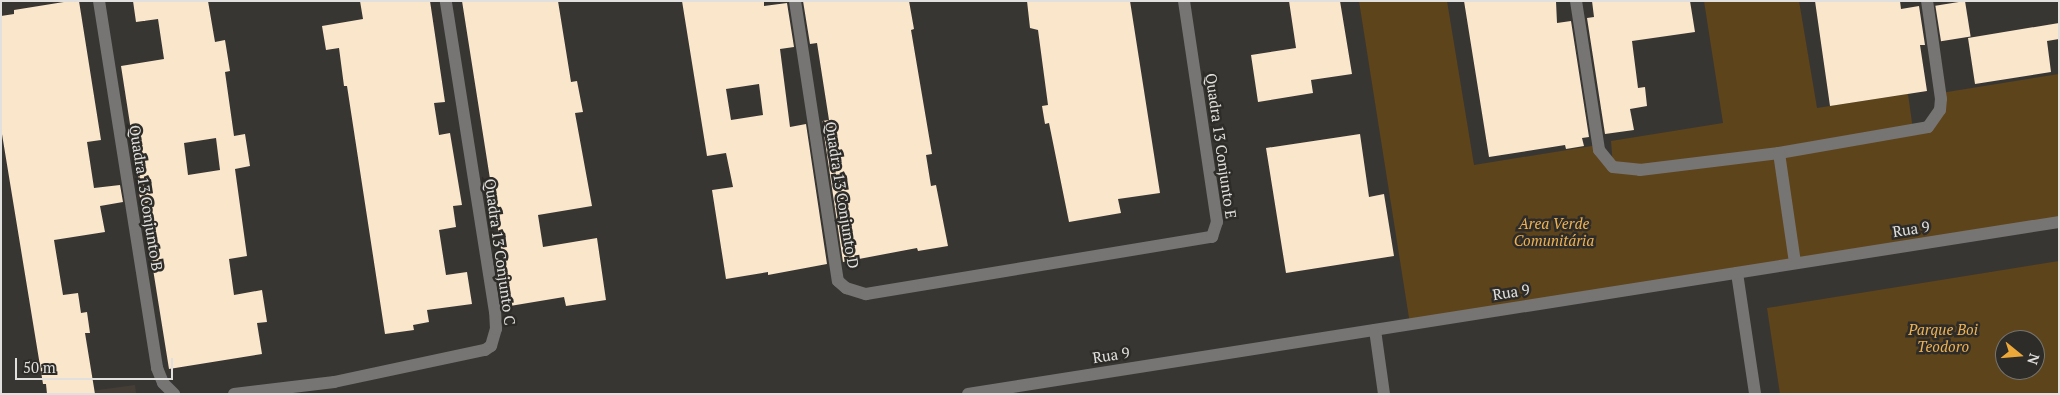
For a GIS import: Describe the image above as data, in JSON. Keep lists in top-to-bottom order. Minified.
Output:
{"streets":{"street":["Quadra 13 Conjunto E","Quadra 13 Conjunto D","Quadra 13 Conjunto B","Rua 9","Quadra 13 Conjunto C"]},"crossings":[["Quadra 13 Conjunto E","Quadra 13 Conjunto D"]],"parks":["Area Verde Comunitária","Parque Boi Teodoro"],"scale_bar":"50 m","north":"right"}
